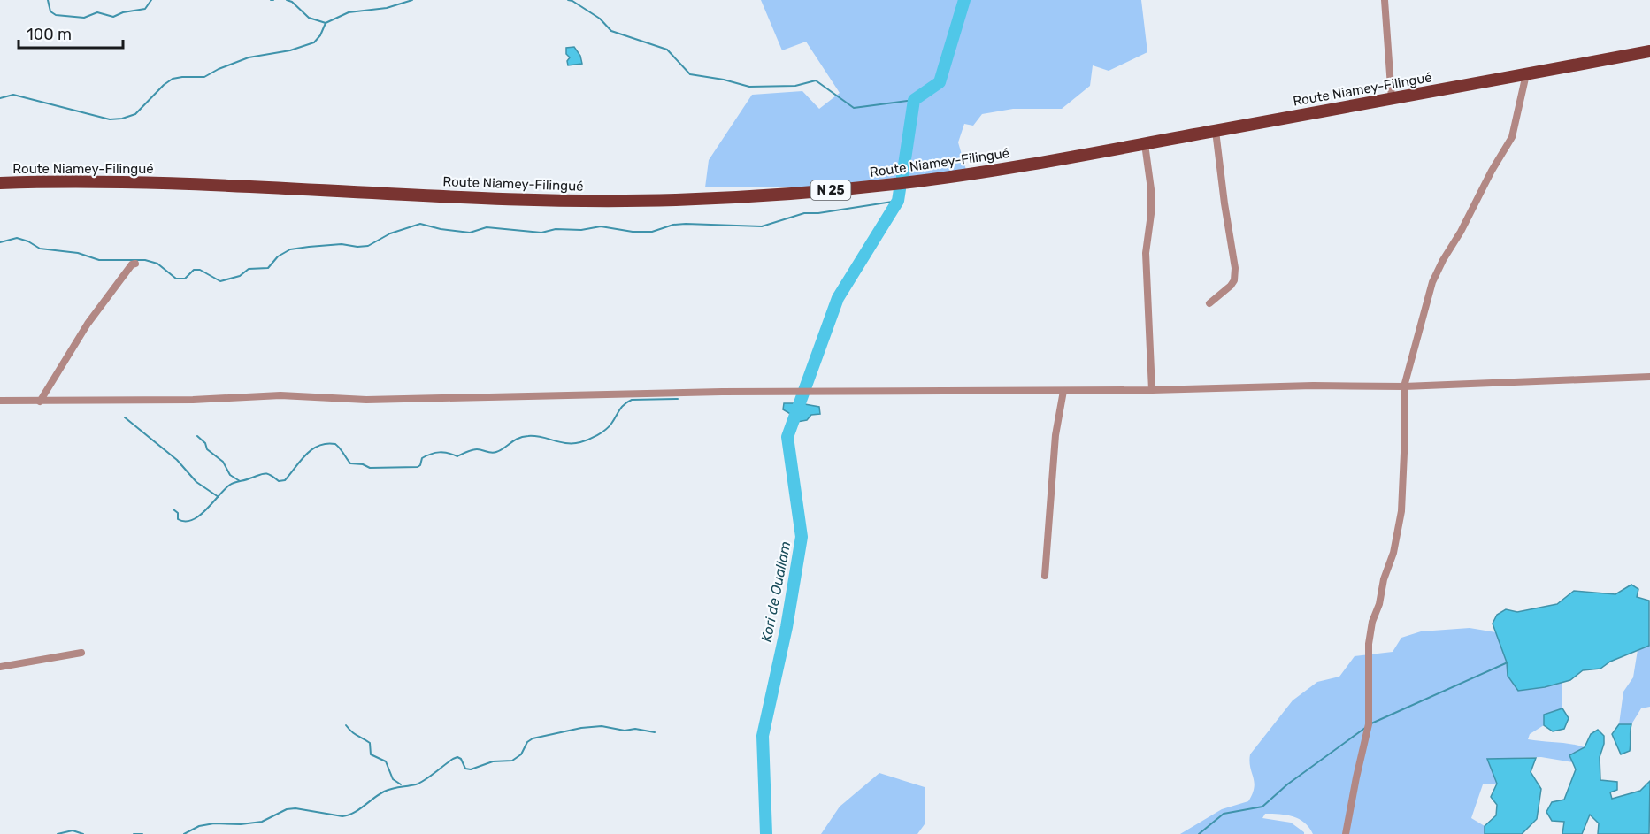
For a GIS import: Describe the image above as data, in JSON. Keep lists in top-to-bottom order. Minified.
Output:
{"streets":{"main road":["Route Niamey-Filingué","N 25"]},"water":["Kori de Ouallam"],"scale_bar":"100 m"}
